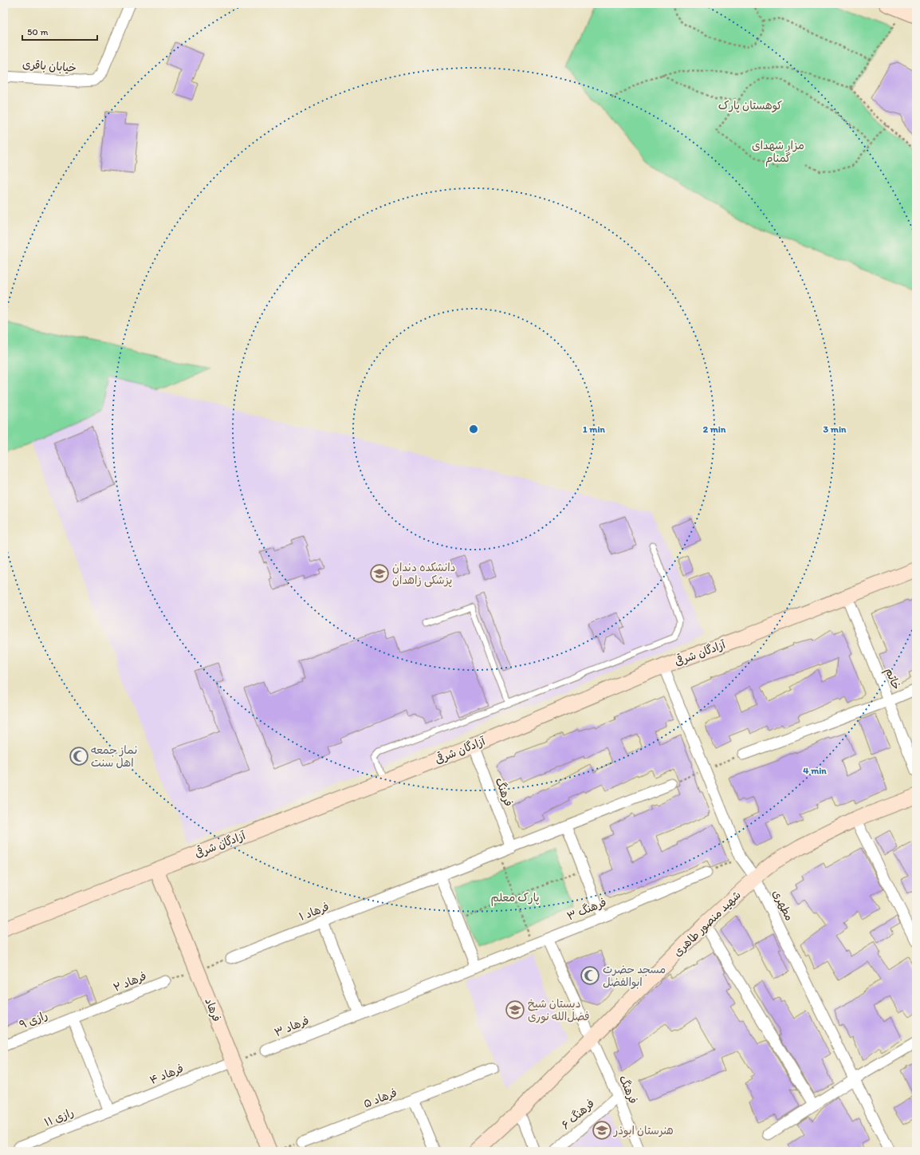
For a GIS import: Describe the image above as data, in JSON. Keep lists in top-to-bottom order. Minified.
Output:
{"streets":{"main road":["آزادگان شرقی","شهید منصور طاهری","فرهاد"],"street":["خیابان باقری","خاتم","فرهنگ","مطهری","فرهنگ ۳","فرهاد ۱","فرهاد ۲","رازی ۹","فرهاد ۳","فرهاد ۴","فرهاد ۵","فرهنگ ۶","رازی ۱۱"]},"crossings":[["آزادگان شرقی","خاتم"],["آزادگان شرقی","فرهنگ"],["آزادگان شرقی","مطهری"],["آزادگان شرقی","فرهاد"],["فرهنگ","فرهنگ ۳"],["فرهنگ","فرهاد ۱"],["فرهنگ","شهید منصور طاهری"],["فرهنگ","فرهنگ ۶"],["مطهری","شهید منصور طاهری"],["فرهنگ ۳","فرهاد ۳"],["فرهاد ۲","فرهاد"],["فرهاد ۲","رازی ۹"],["فرهاد","فرهاد ۳"],["فرهاد","فرهاد ۴"],["فرهاد ۳","فرهاد ۴"],["فرهاد ۴","رازی ۱۱"]],"parks":["کوهستان پارک","مزار شهدای گمنام","پارک معلم"],"places":{"school or university":["دانشکده دندان پزشکی زاهدان","دبستان شیخ فضل‌الله نوری","هنرستان ابوذر"],"mosque":["نماز جمعه اهل سنت","مسجد حضرت ابوالفضل"]},"scale_bar":"50 m","rings":["1 min","2 min","3 min","4 min"]}
